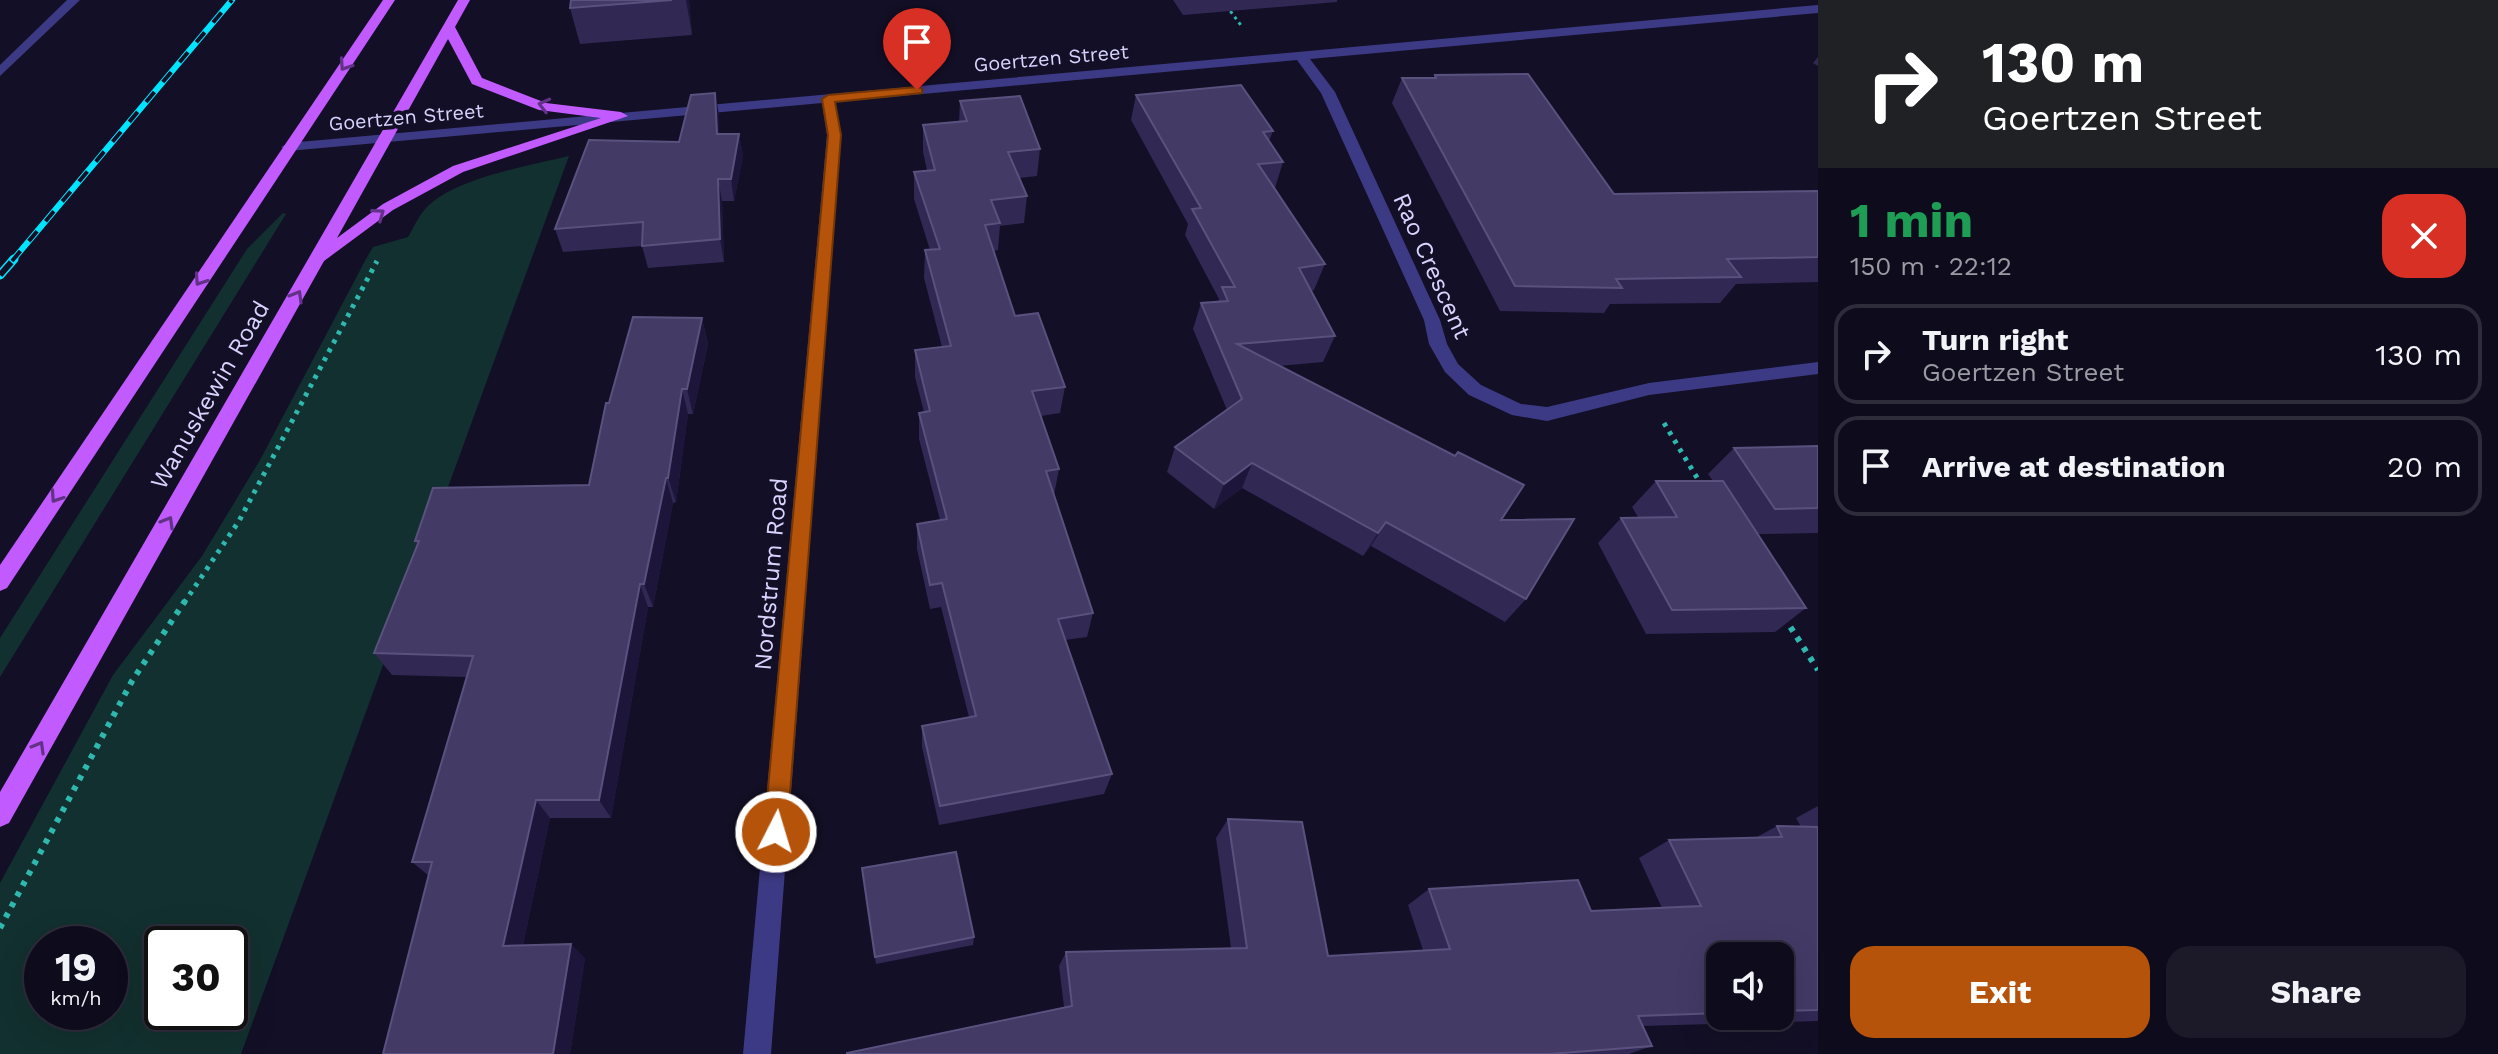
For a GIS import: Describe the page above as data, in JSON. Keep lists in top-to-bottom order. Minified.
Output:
{"streets":{"main road":["Wanuskewin Road"],"street":["Goertzen Street","Rao Crescent","Nordstrum Road"]},"crossings":[["Goertzen Street","Rao Crescent"],["Goertzen Street","Wanuskewin Road"],["Goertzen Street","Nordstrum Road"]],"page":{"turn":["130 m","Goertzen Street"],"heading":["1 min","150 m · 22:12"],"list":[{"name":"Turn right","note":"Goertzen Street","value":"130 m"},{"name":"Arrive at destination","value":"20 m"}],"speed":"19 km/h","limit":"30","buttons":["Exit","Share"]}}
